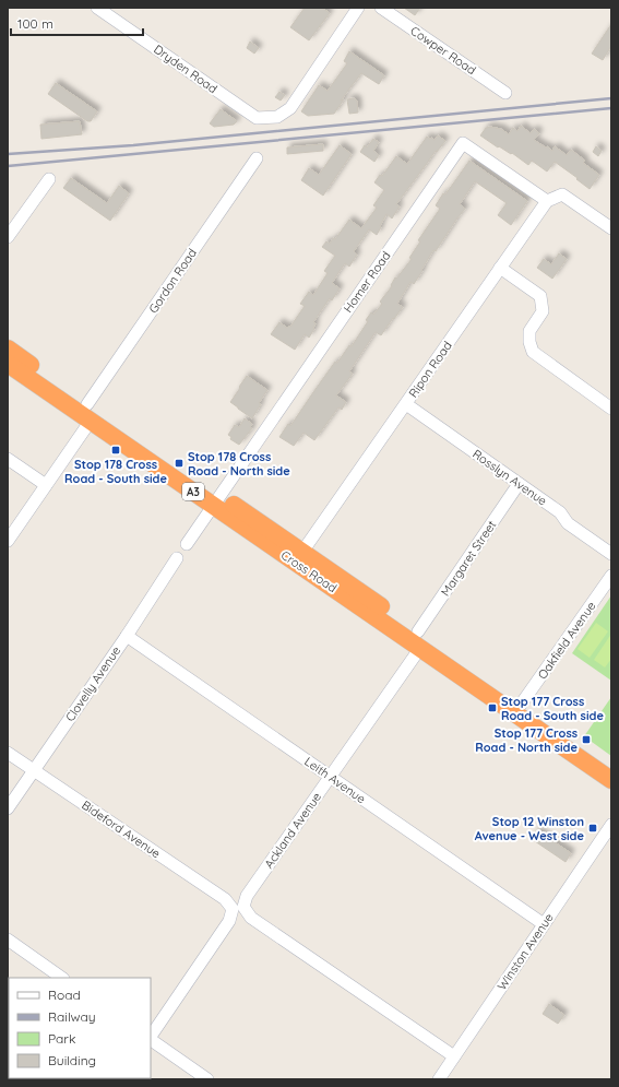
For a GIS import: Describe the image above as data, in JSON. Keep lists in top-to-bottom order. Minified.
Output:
{"streets":{"highway":["A3","Cross Road"],"street":["Cowper Road","Dryden Road","Gordon Road","Homer Road","Ripon Road","Rosslyn Avenue","Margaret Street","Oakfield Avenue","Clovelly Avenue","Leith Avenue","Bideford Avenue","Ackland Avenue","Winston Avenue"]},"crossings":[["Gordon Road","Cross Road"],["Homer Road","Ripon Road"],["Homer Road","Cross Road"],["Ripon Road","Rosslyn Avenue"],["Ripon Road","Cross Road"],["Rosslyn Avenue","Margaret Street"],["Margaret Street","Cross Road"],["Margaret Street","Ackland Avenue"],["Cross Road","Oakfield Avenue"],["Cross Road","Ackland Avenue"],["Clovelly Avenue","Leith Avenue"],["Clovelly Avenue","Bideford Avenue"],["Leith Avenue","Ackland Avenue"],["Leith Avenue","Winston Avenue"],["Bideford Avenue","Ackland Avenue"],["Bideford Avenue","Winston Avenue"]],"places":{"transit":["Stop 178 Cross Road - South side","Stop 178 Cross Road - North side","Stop 177 Cross Road - South side","Stop 177 Cross Road - North side","Stop 12 Winston Avenue - West side"]},"legend":["Road","Railway","Park","Building"],"scale_bar":"100 m"}
